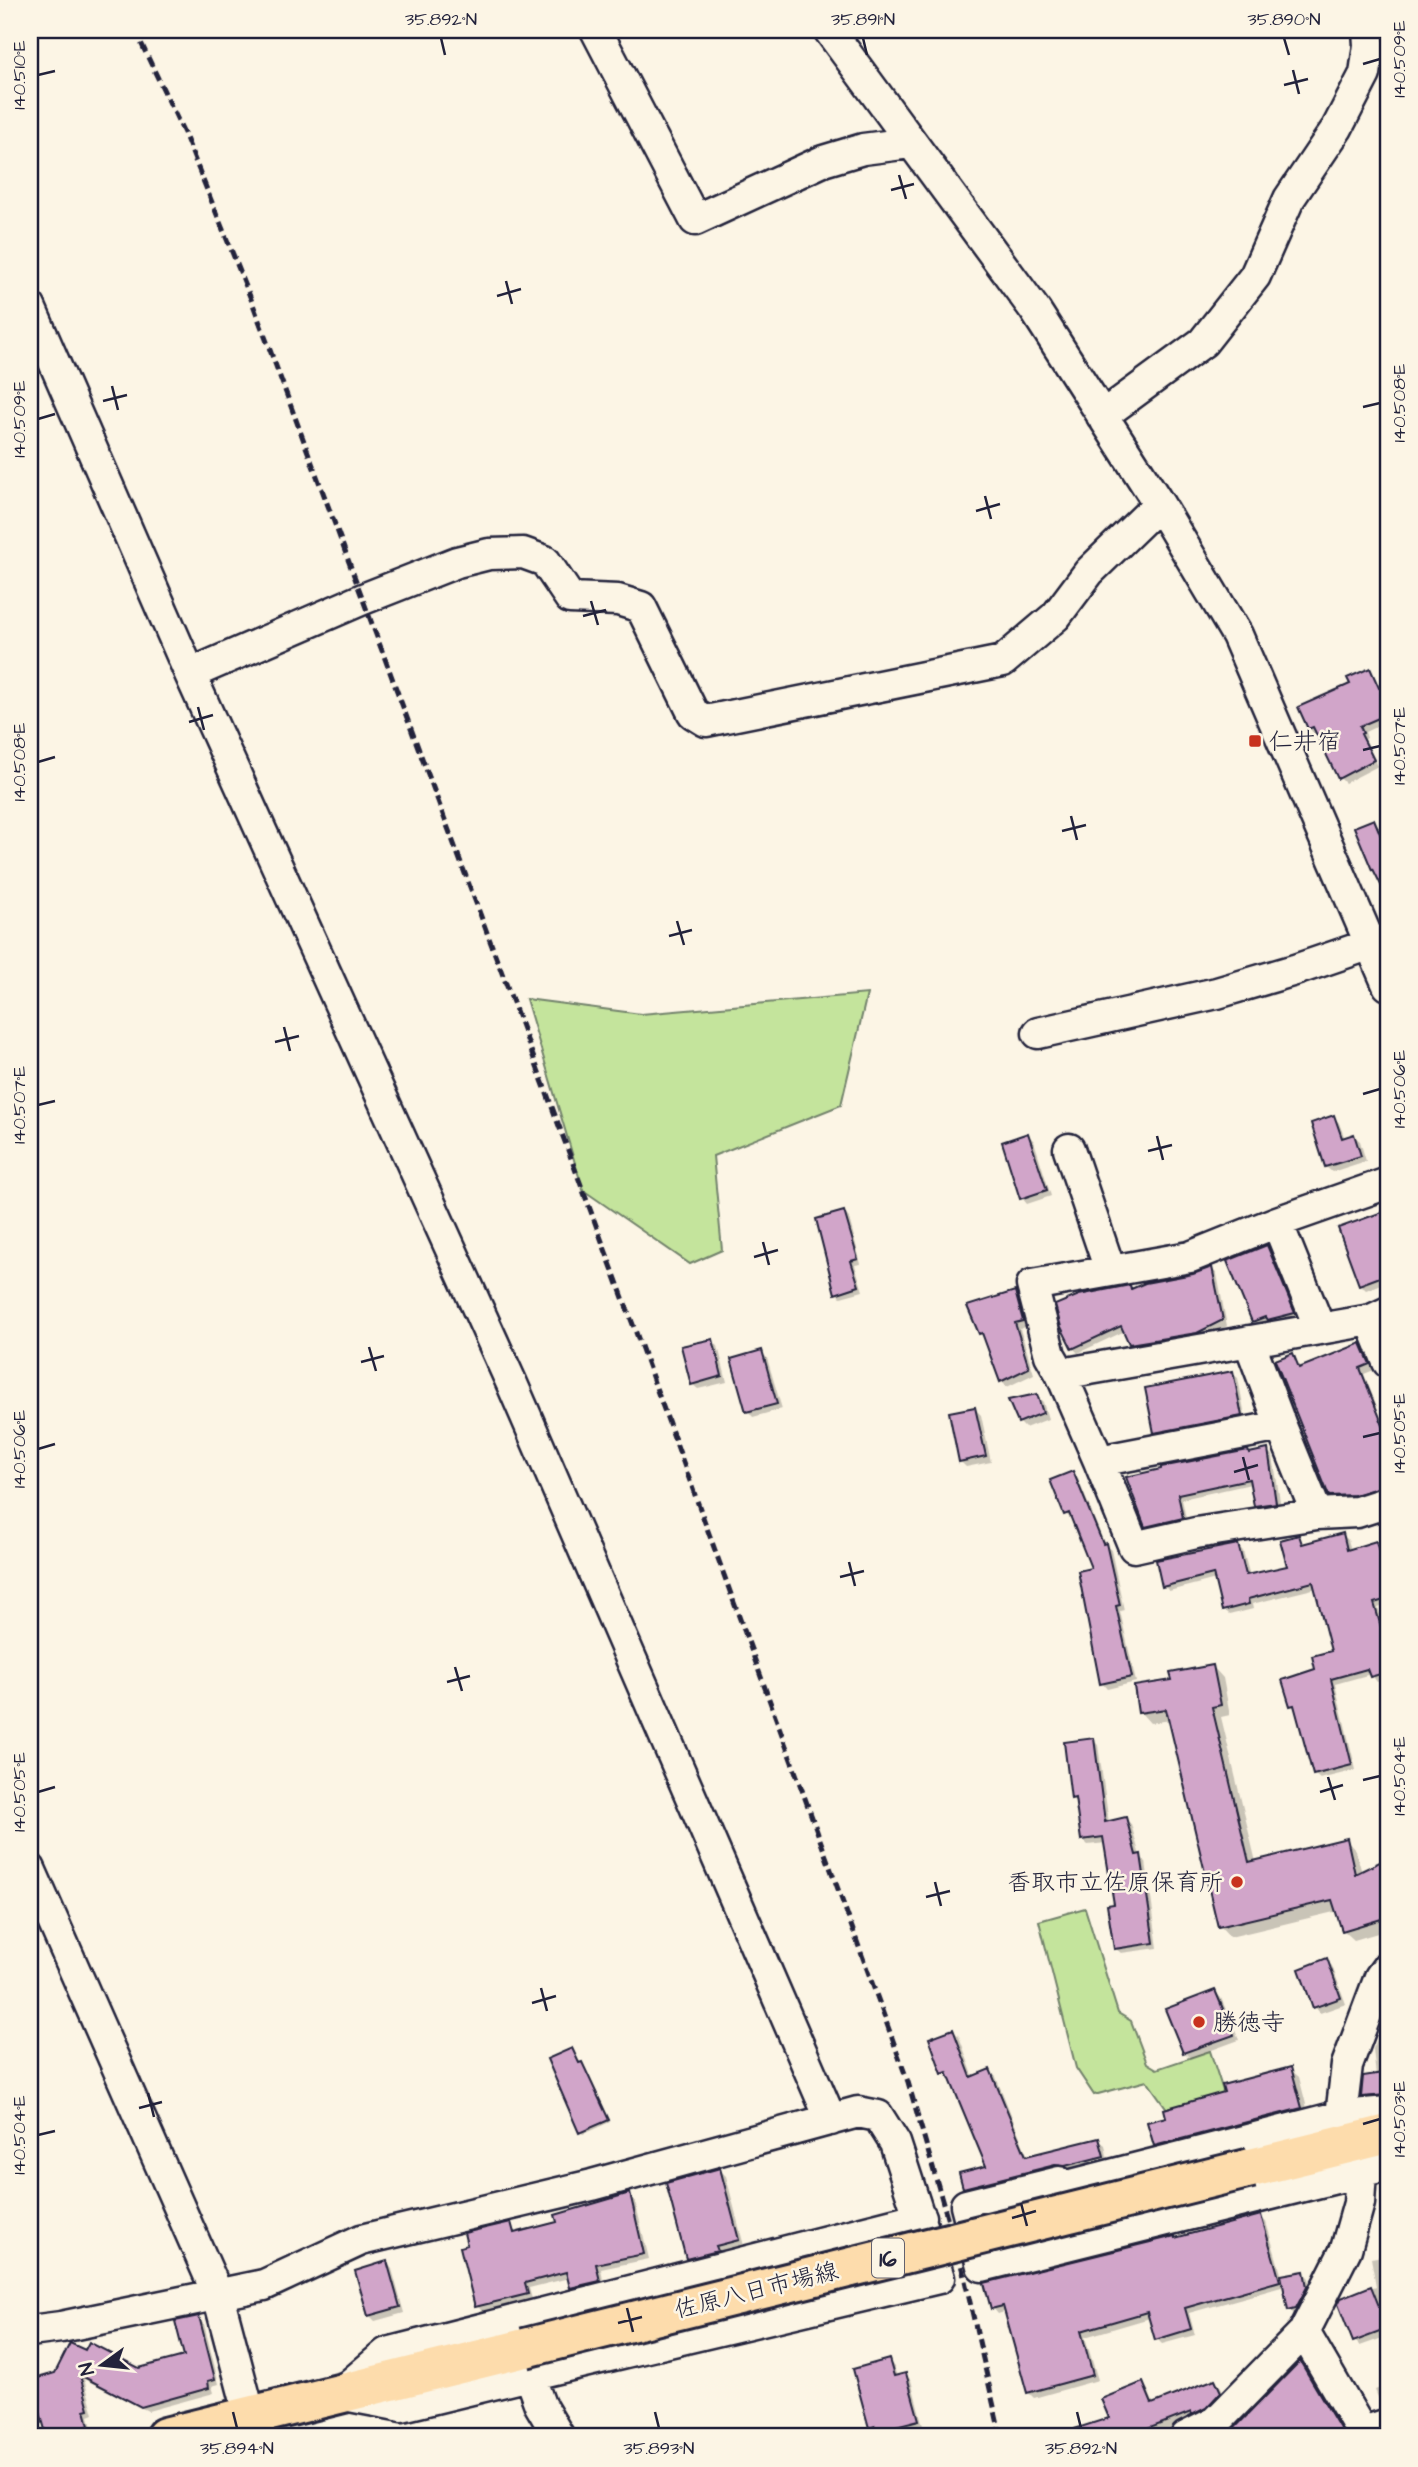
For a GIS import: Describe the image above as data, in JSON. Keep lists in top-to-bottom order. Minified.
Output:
{"streets":{"main road":["16","佐原八日市場線"]},"places":{"transit":["仁井宿"],"other":["香取市立佐原保育所","勝徳寺"]},"north":"left","coordinates":["35.892°N","35.891°N","35.890°N","140.509°E","140.510°E","140.508°E","140.507°E","140.506°E","140.505°E","140.504°E","140.503°E","35.894°N","35.893°N"]}
